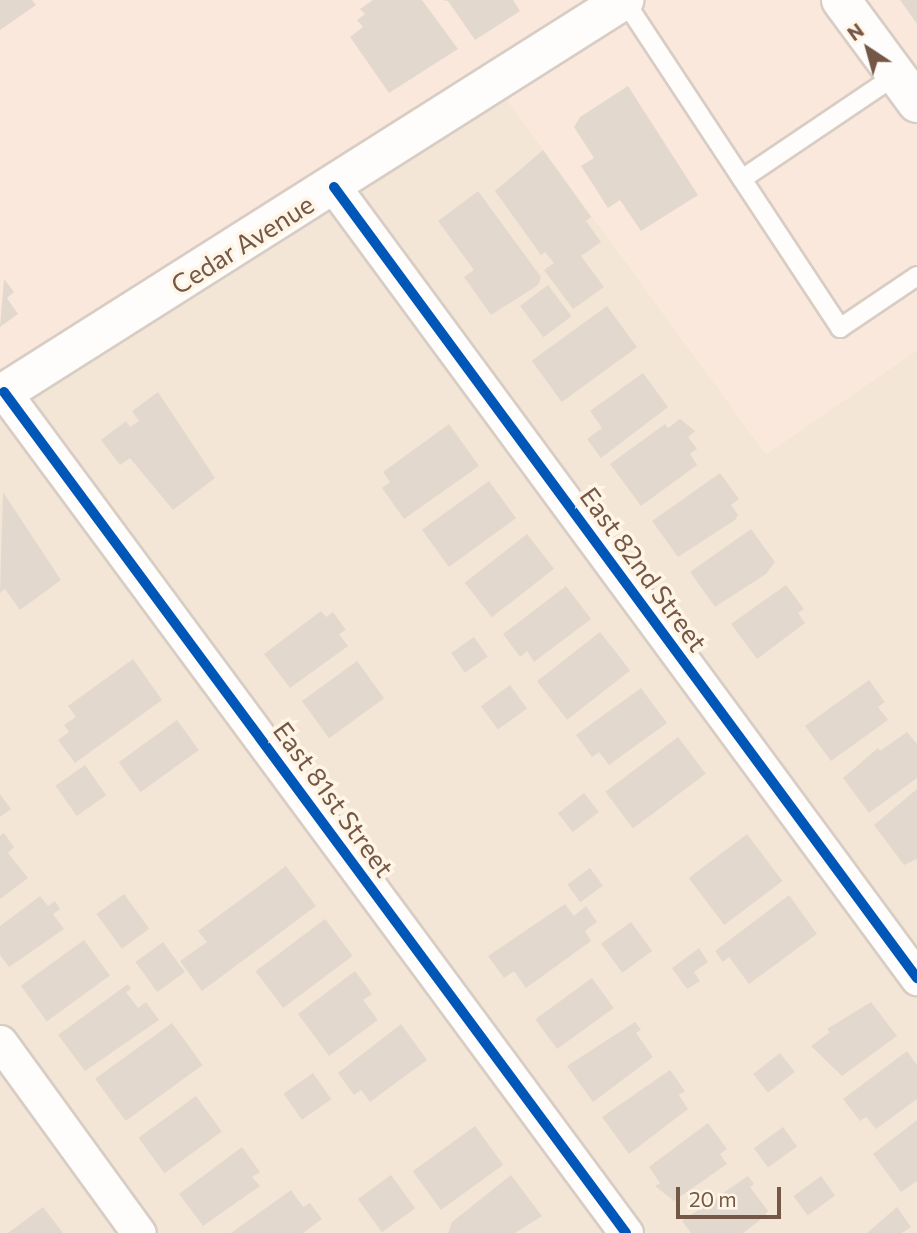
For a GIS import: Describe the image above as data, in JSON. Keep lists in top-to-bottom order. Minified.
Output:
{"streets":{"street":["Cedar Avenue","East 82nd Street","East 81st Street"]},"crossings":[["Cedar Avenue","East 82nd Street"],["Cedar Avenue","East 81st Street"]],"scale_bar":"20 m","north":"top left"}
